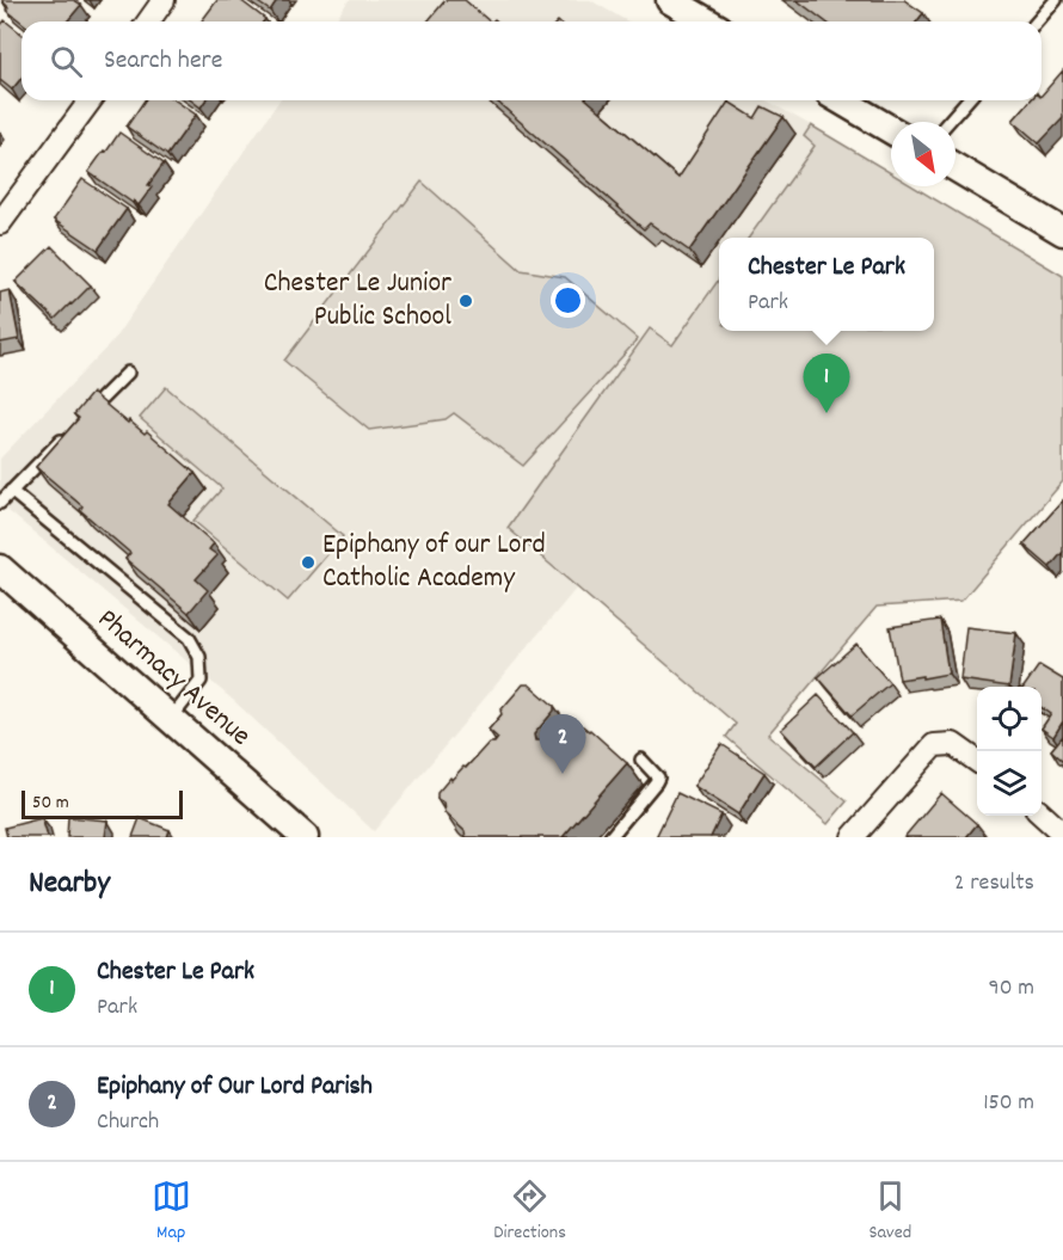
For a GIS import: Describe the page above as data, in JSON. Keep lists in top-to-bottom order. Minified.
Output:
{"streets":{"street":["Pharmacy Avenue"]},"places":["Chester Le Junior Public School","Epiphany of our Lord Catholic Academy"],"scale_bar":"50 m","north":"bottom right","page":{"search":"Search here","popup":["Chester Le Park","Park"],"pins":["1","2"],"scale":"50 m","heading":["Nearby","2 results"],"list":[{"mark":"1","name":"Chester Le Park","note":"Park","value":"90 m"},{"mark":"2","name":"Epiphany of Our Lord Parish","note":"Church","value":"150 m"}],"nav":["Map","Directions","Saved"]}}
